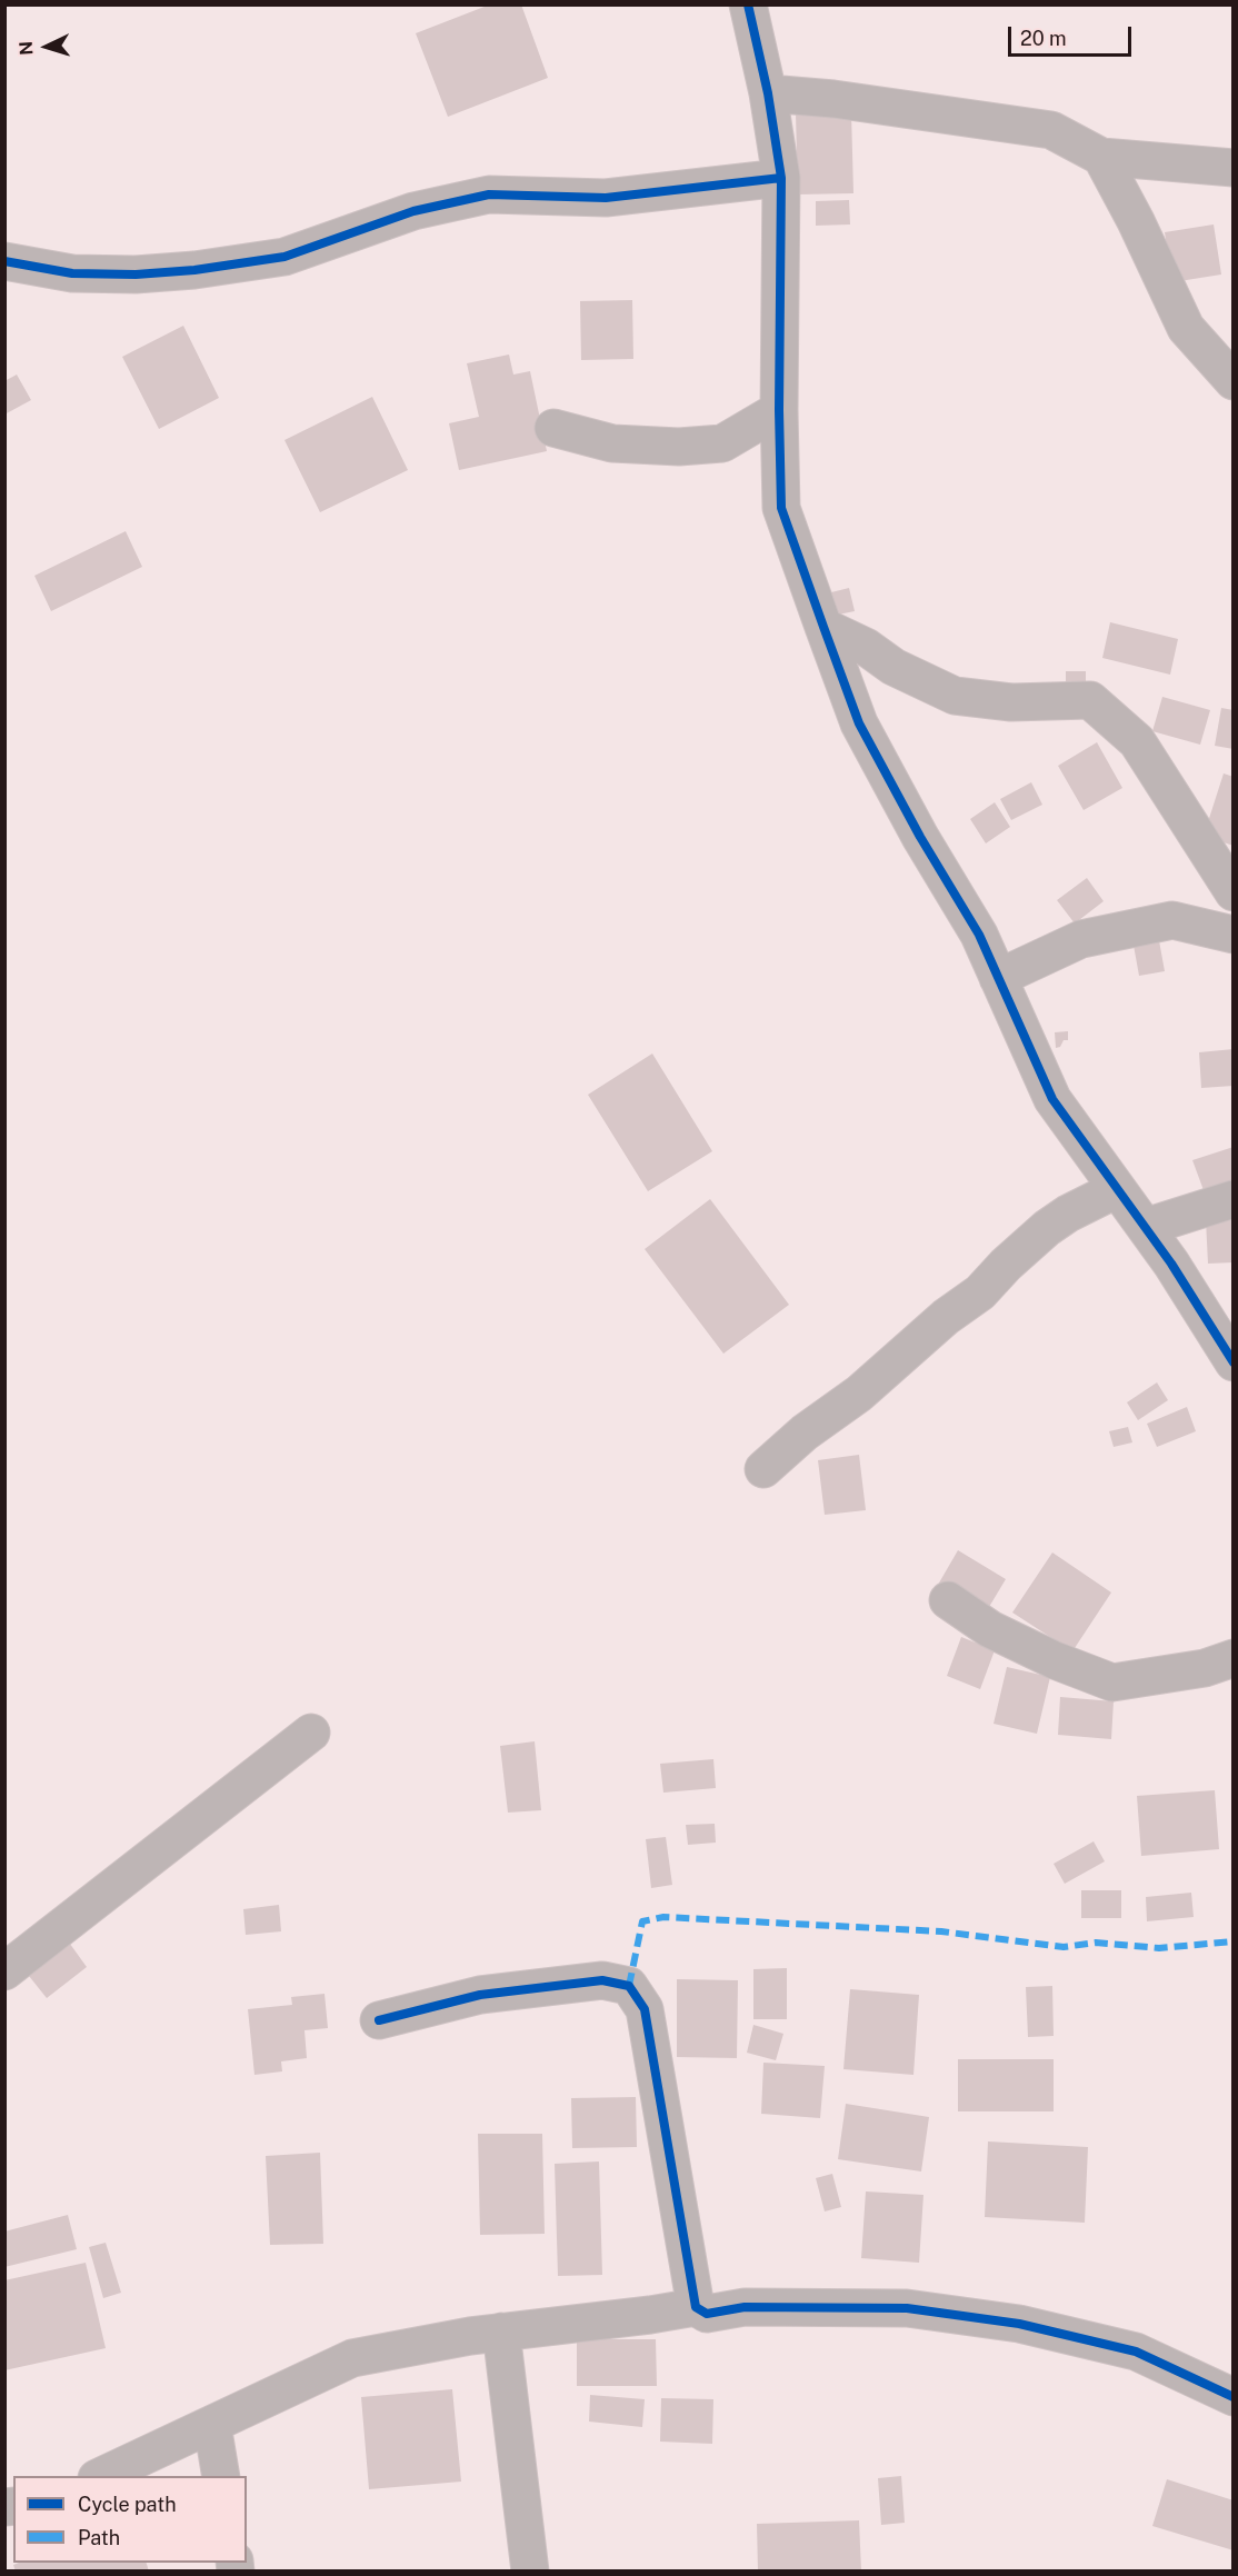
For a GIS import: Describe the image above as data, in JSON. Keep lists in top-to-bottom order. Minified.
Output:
{"legend":["Cycle path","Path"],"scale_bar":"20 m","north":"left"}
